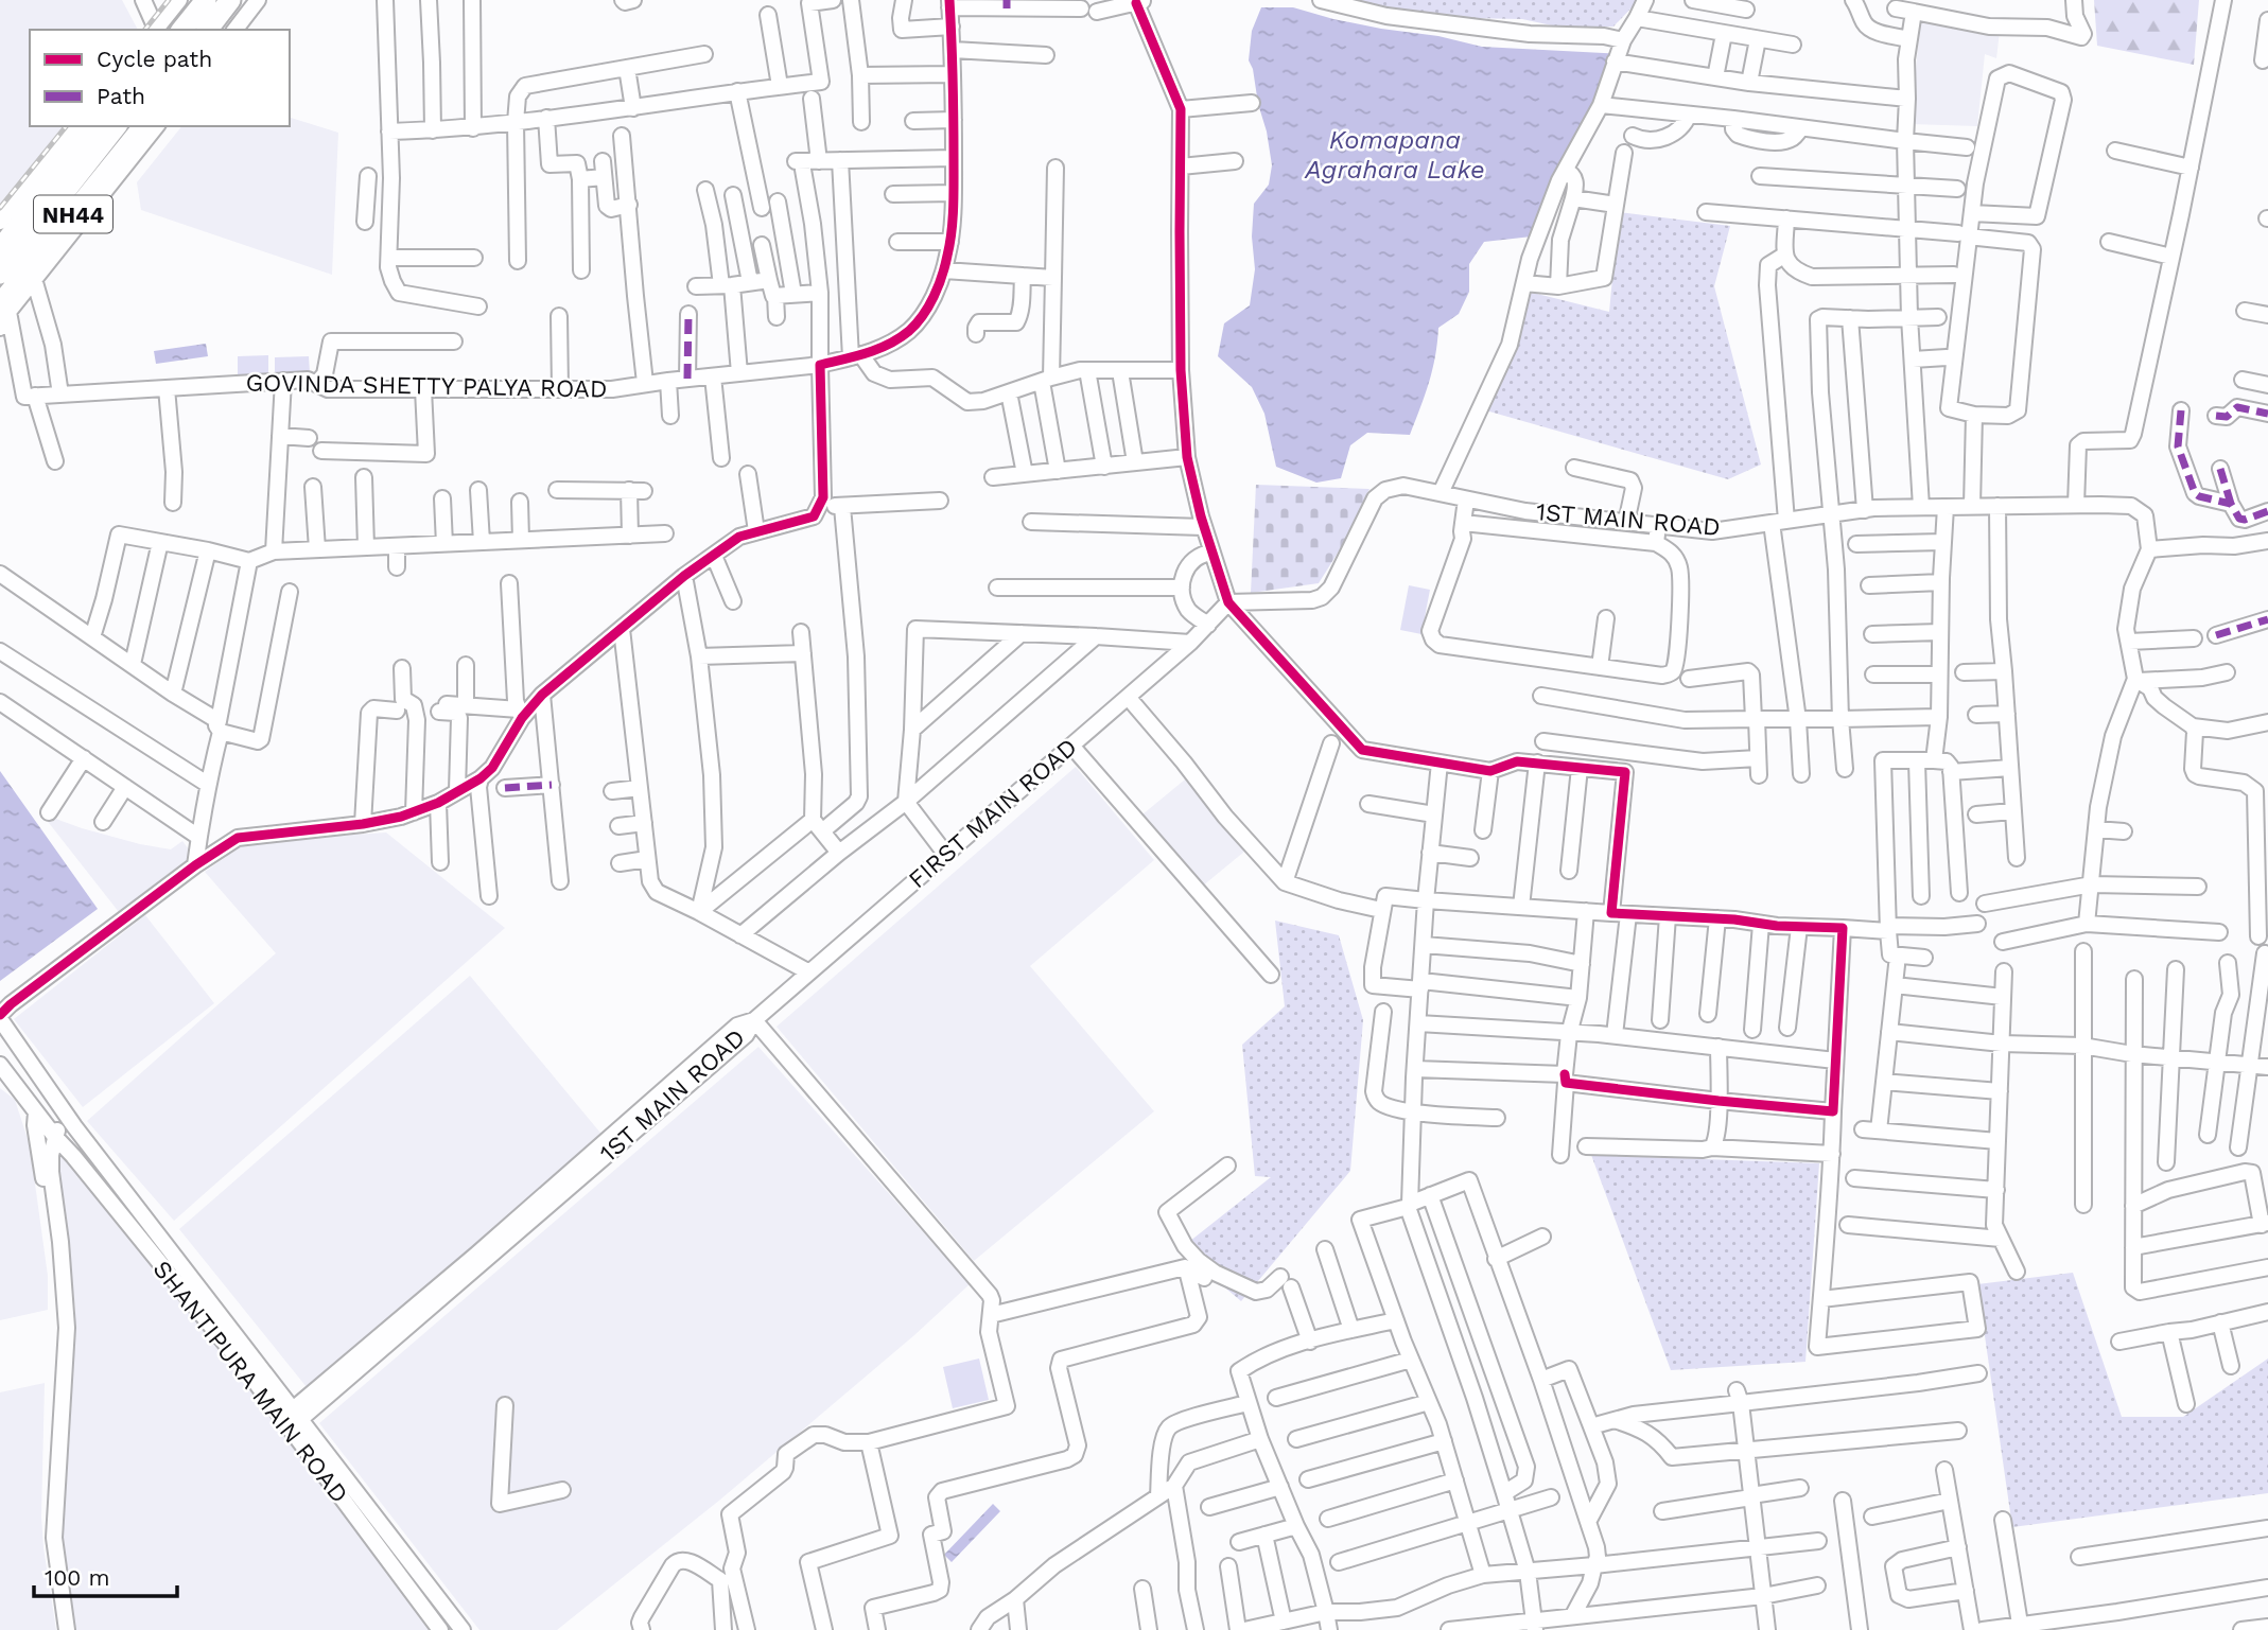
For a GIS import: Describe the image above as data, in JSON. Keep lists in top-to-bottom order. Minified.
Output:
{"streets":{"highway":["NH44"],"street":["GOVINDA SHETTY PALYA ROAD","1ST MAIN ROAD","FIRST MAIN ROAD","SHANTIPURA MAIN ROAD"]},"crossings":[["1ST MAIN ROAD","FIRST MAIN ROAD"],["1ST MAIN ROAD","SHANTIPURA MAIN ROAD"]],"water":["Komapana Agrahara Lake"],"legend":["Cycle path","Path"],"scale_bar":"100 m"}
